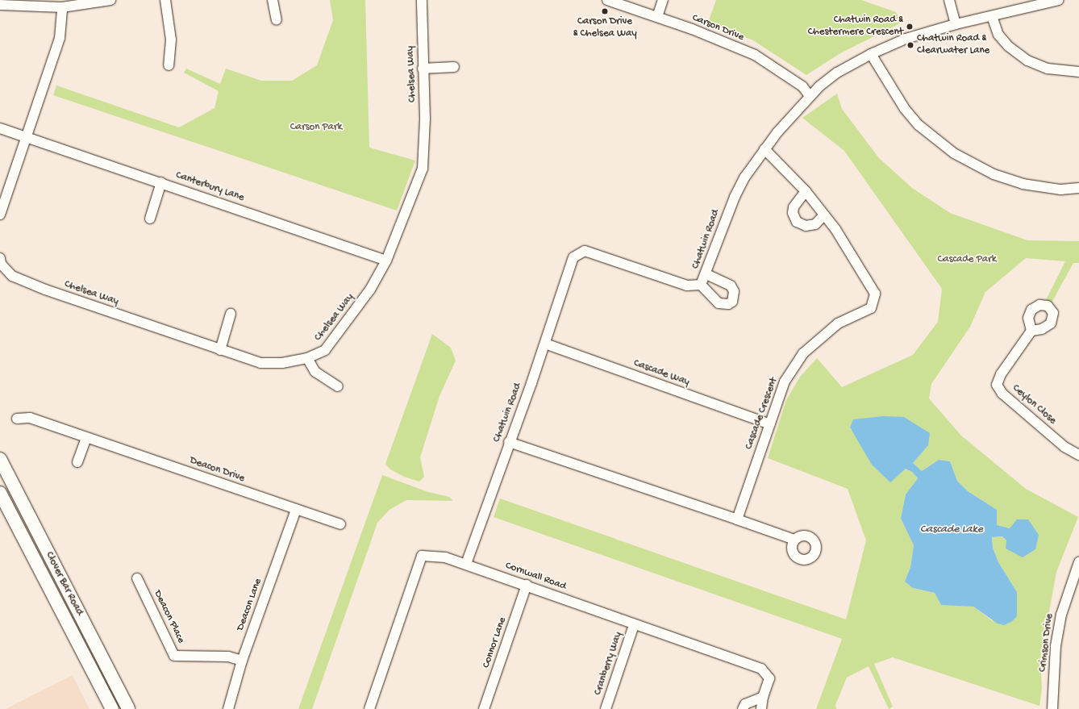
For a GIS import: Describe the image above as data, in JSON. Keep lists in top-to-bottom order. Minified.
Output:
{"streets":{"main road":["Clover Bar Road"],"street":["Carson Drive","Chelsea Way","Canterbury Lane","Chatwin Road","Cascade Way","Ceylon Close","Cascade Crescent","Deacon Drive","Cornwall Road","Deacon Lane","Deacon Place","Connor Lane","Crimson Drive","Cranberry Way"]},"crossings":[["Carson Drive","Chatwin Road"],["Chelsea Way","Canterbury Lane"],["Chatwin Road","Cascade Way"],["Chatwin Road","Cascade Crescent"],["Chatwin Road","Cornwall Road"],["Cascade Way","Cascade Crescent"],["Deacon Drive","Deacon Lane"],["Cornwall Road","Connor Lane"],["Cornwall Road","Cranberry Way"],["Deacon Lane","Deacon Place"]],"water":["Cascade Lake"],"parks":["Carson Park","Cascade Park"],"places":["Carson Drive & Chelsea Way","Chatwin Road & Chestermere Crescent","Chatwin Road & Clearwater Lane"]}
